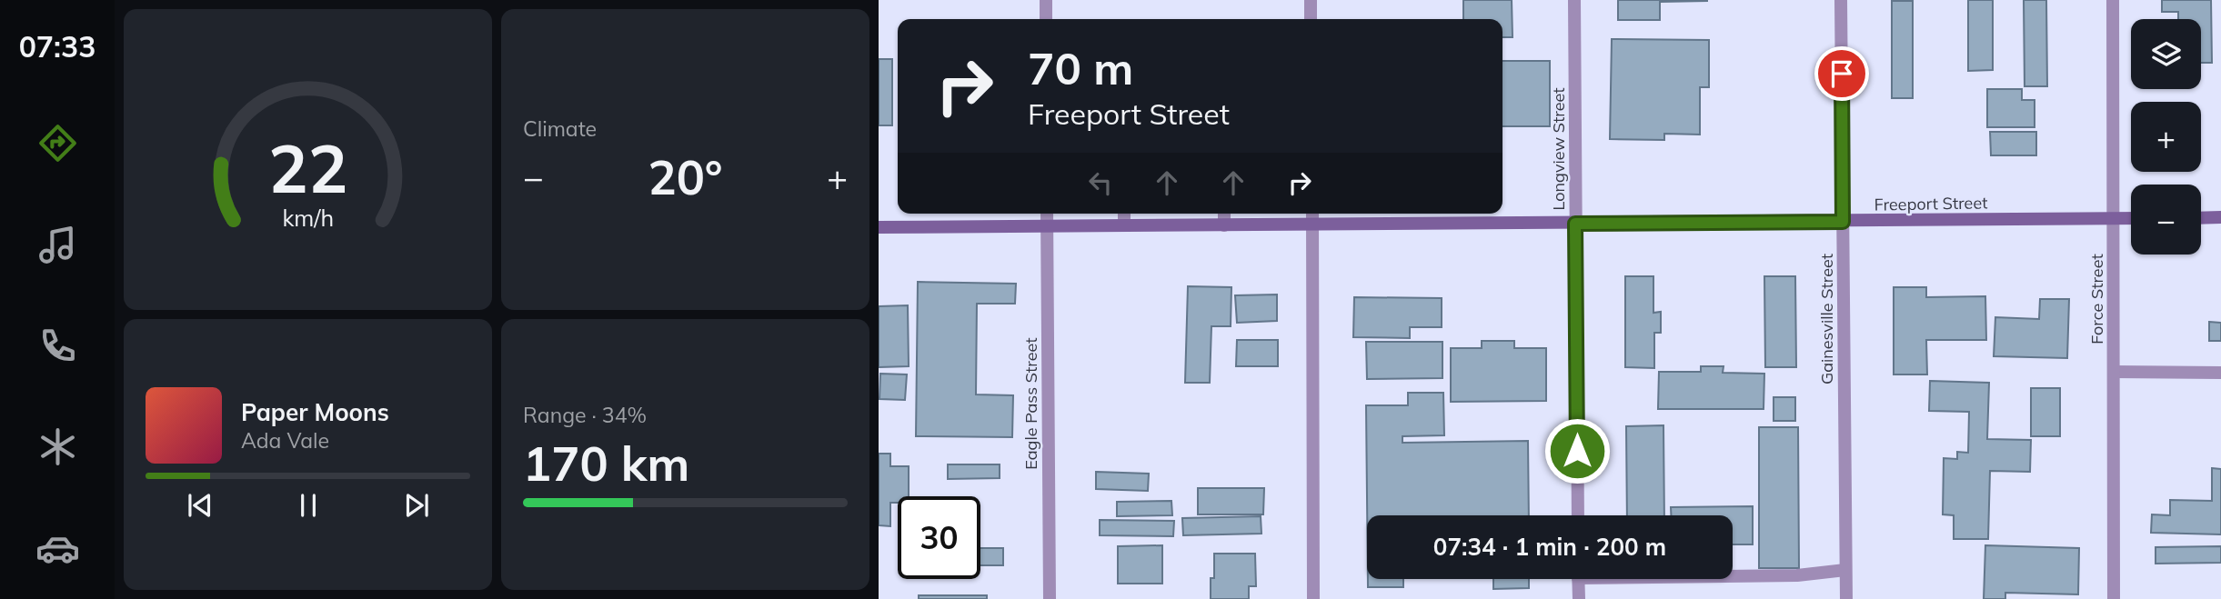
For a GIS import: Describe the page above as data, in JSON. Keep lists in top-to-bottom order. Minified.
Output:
{"streets":{"main road":["Freeport Street"],"street":["Longview Street","Force Street","Gainesville Street","Eagle Pass Street"]},"crossings":[["Longview Street","Freeport Street"],["Freeport Street","Force Street"],["Freeport Street","Gainesville Street"],["Freeport Street","Eagle Pass Street"]],"page":{"tabs":"07:33","tile":["Climate",["Range · 34%","170 km"]],"map_buttons":["+","−"],"turn":["70 m","Freeport Street"],"heat":["−","20°","+"],"song":["Paper Moons","Ada Vale"],"limit":"30","trip":"07:34 · 1 min · 200 m","gauge":["22","km/h"]}}
